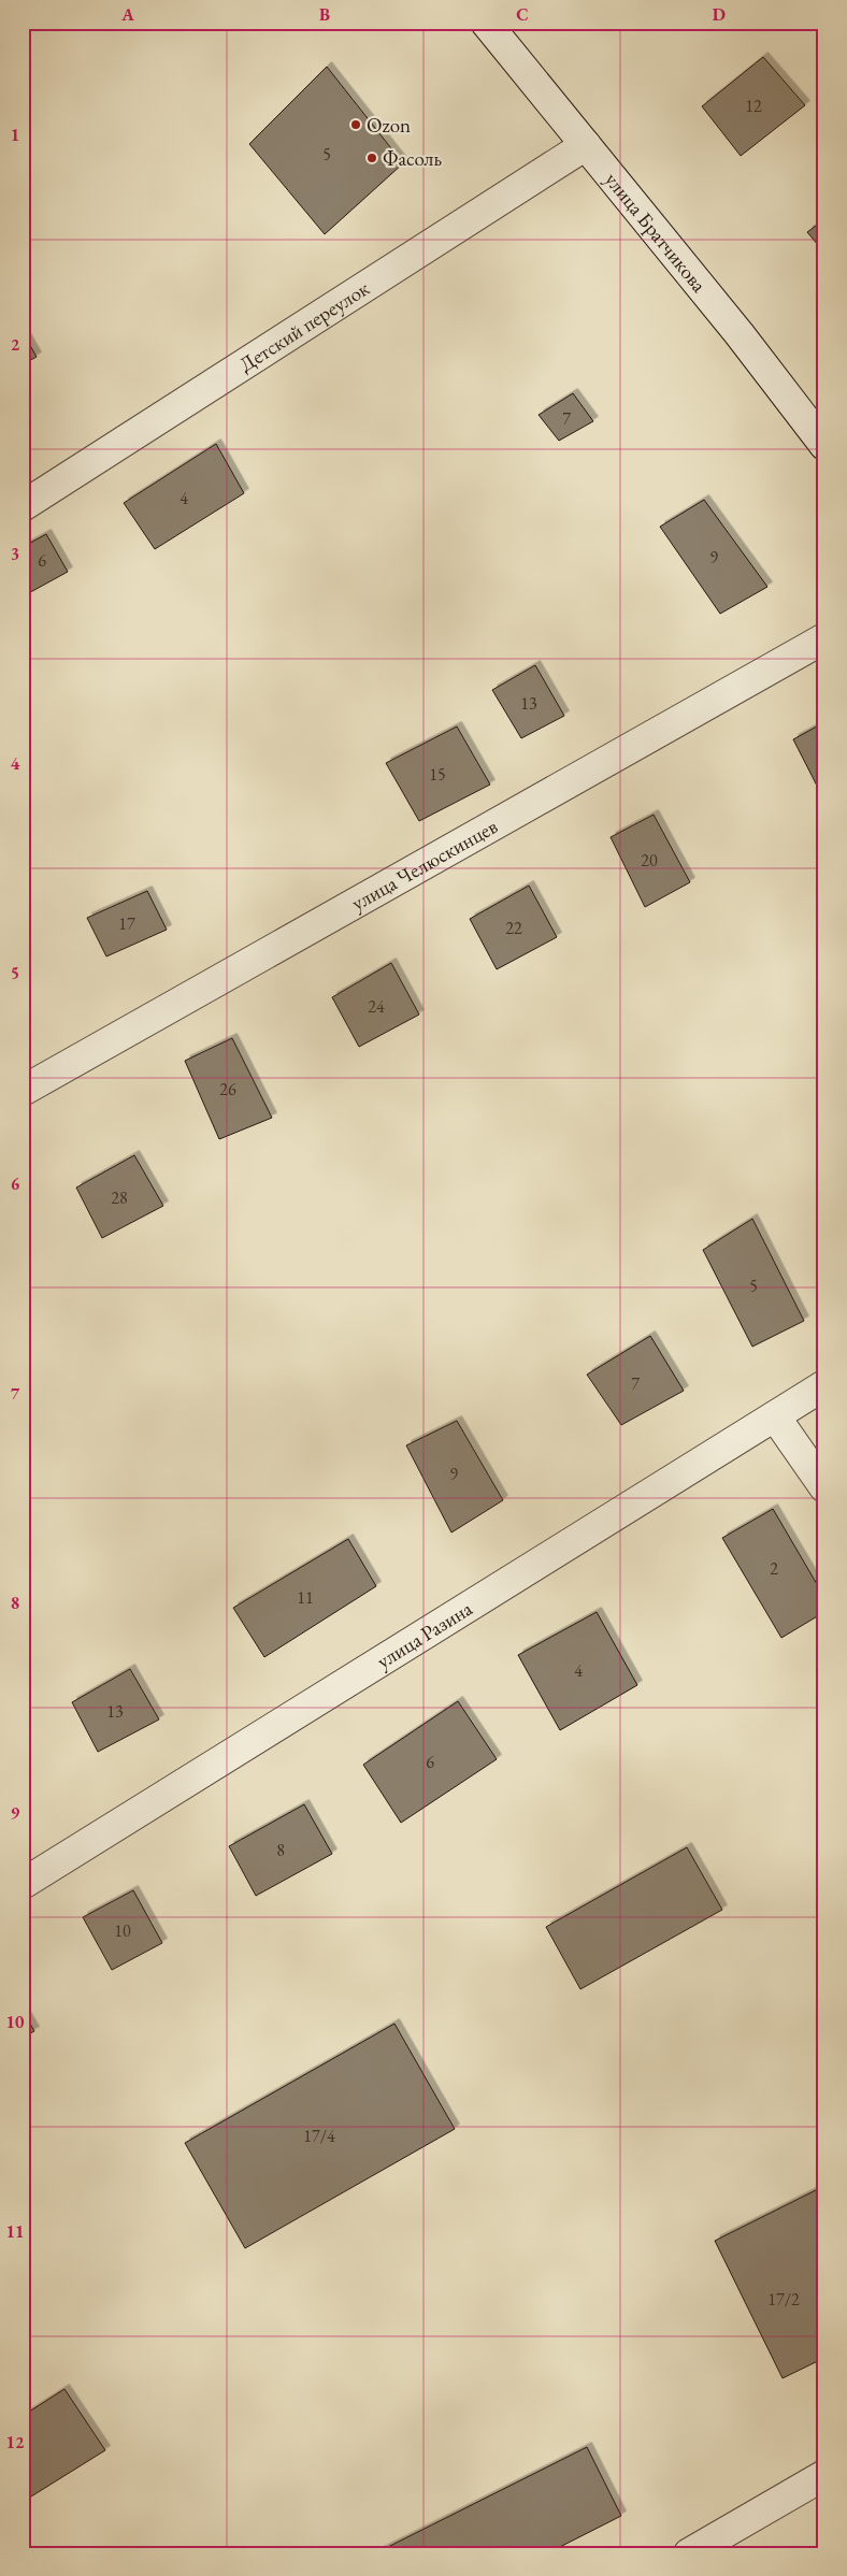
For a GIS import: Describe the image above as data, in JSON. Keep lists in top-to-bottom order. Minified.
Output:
{"streets":{"street":["улица Братчикова","Детский переулок","улица Челюскинцев","улица Разина"]},"crossings":[["улица Братчикова","Детский переулок"]],"places":["Ozon","Фасоль"],"house_numbers":["12","5","7","4","9","6","13","15","20","17","22","24","26","28","5","7","9","2","11","4","13","6","8","10","17/4","17/2"],"grid":{"columns":["A","B","C","D"],"rows":["1","2","3","4","5","6","7","8","9","10","11","12"]}}
